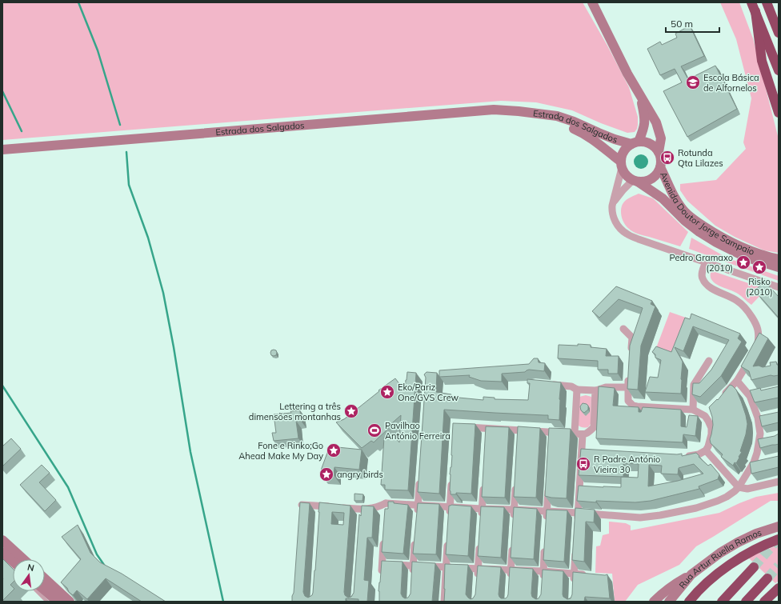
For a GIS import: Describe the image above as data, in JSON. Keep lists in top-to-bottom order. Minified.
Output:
{"streets":{"main road":["Estrada dos Salgados","Avenida Doutor Jorge Sampaio","Rua Artur Ruella Ramos"]},"crossings":[["Estrada dos Salgados","Avenida Doutor Jorge Sampaio"]],"places":{"school or university":["Escola Básica de Alfornelos"],"bus stop":["Rotunda Qta Lilazes","R Padre António Vieira 30"],"place":["Pedro Gramaxo (2010)","Risko (2010)","Eko/Pariz One/GVS Crew","Lettering a três dimensões montanhas","Fone e Rinko;Go Ahead Make My Day","angry birds"],"sports":["Pavilhao António Ferreira"]},"scale_bar":"50 m","north":"top"}
